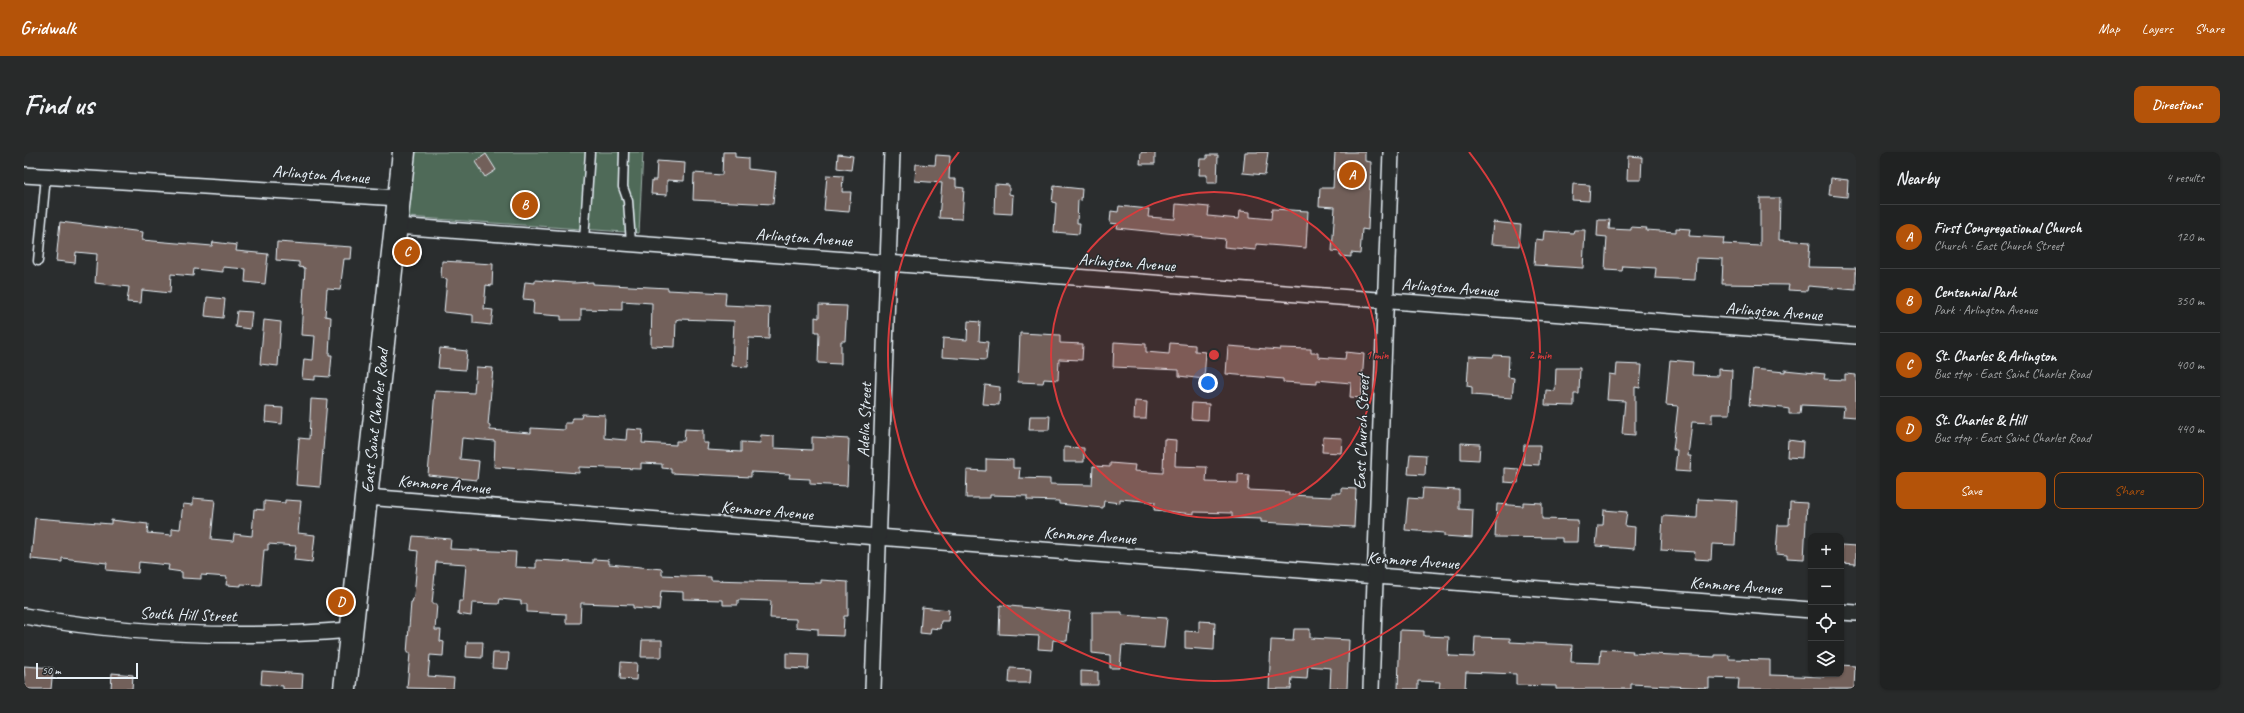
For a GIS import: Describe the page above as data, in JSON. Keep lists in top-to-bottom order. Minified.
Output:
{"streets":{"main road":["East Saint Charles Road"],"street":["Arlington Avenue","Adelia Street","East Church Street","Kenmore Avenue","South Hill Street"]},"crossings":[["Arlington Avenue","East Saint Charles Road"],["Arlington Avenue","Adelia Street"],["Arlington Avenue","East Church Street"],["East Saint Charles Road","Kenmore Avenue"],["East Saint Charles Road","South Hill Street"],["Adelia Street","Kenmore Avenue"],["East Church Street","Kenmore Avenue"]],"scale_bar":"50 m","page":{"header":"Gridwalk","nav":["Map","Layers","Share"],"buttons":["Directions",["Save","Share"]],"title":"Find us","heading":["Nearby","4 results"],"pins":["A","B","C","D"],"list":[{"mark":"A","name":"First Congregational Church","note":"Church · East Church Street","value":"120 m"},{"mark":"B","name":"Centennial Park","note":"Park · Arlington Avenue","value":"350 m"},{"mark":"C","name":"St. Charles & Arlington","note":"Bus stop · East Saint Charles Road","value":"400 m"},{"mark":"D","name":"St. Charles & Hill","note":"Bus stop · East Saint Charles Road","value":"440 m"}],"map_buttons":["+","−"],"scale":"50 m"},"rings":["1 min","2 min"]}
